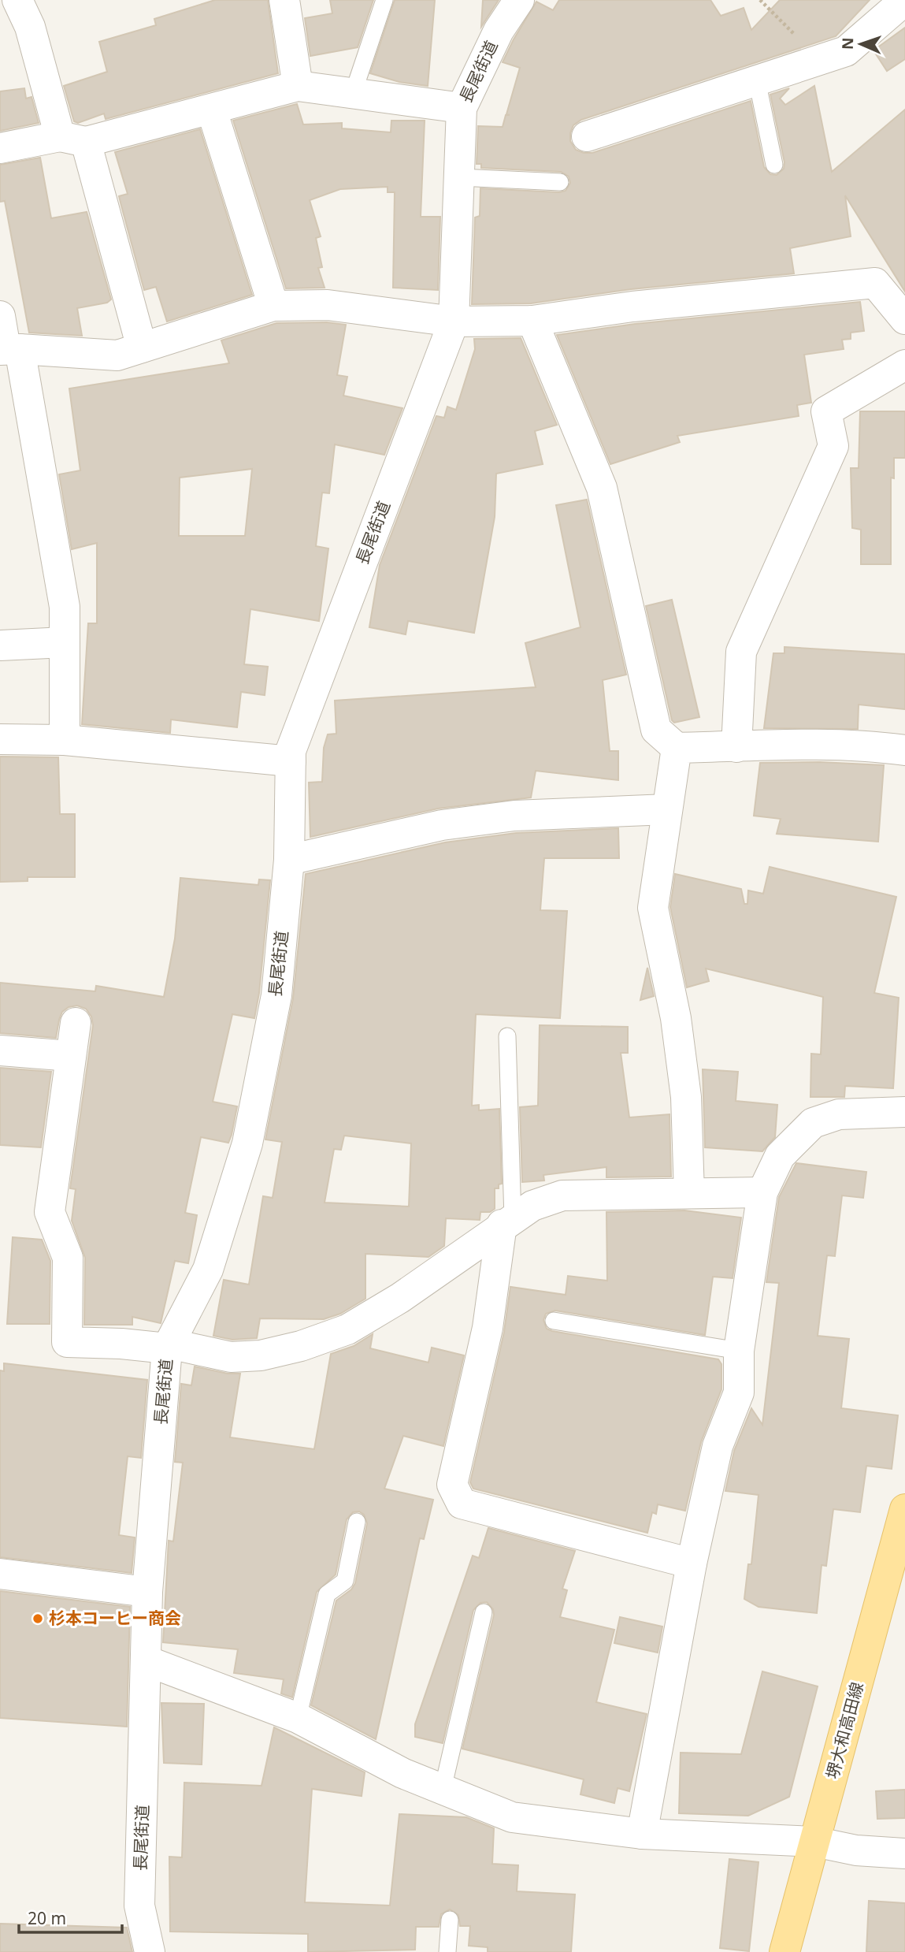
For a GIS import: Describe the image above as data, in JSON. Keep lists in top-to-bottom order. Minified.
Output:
{"streets":{"main road":["堺大和高田線"],"street":["長尾街道"]},"places":["杉本コーヒー商会"],"scale_bar":"20 m","north":"left"}
